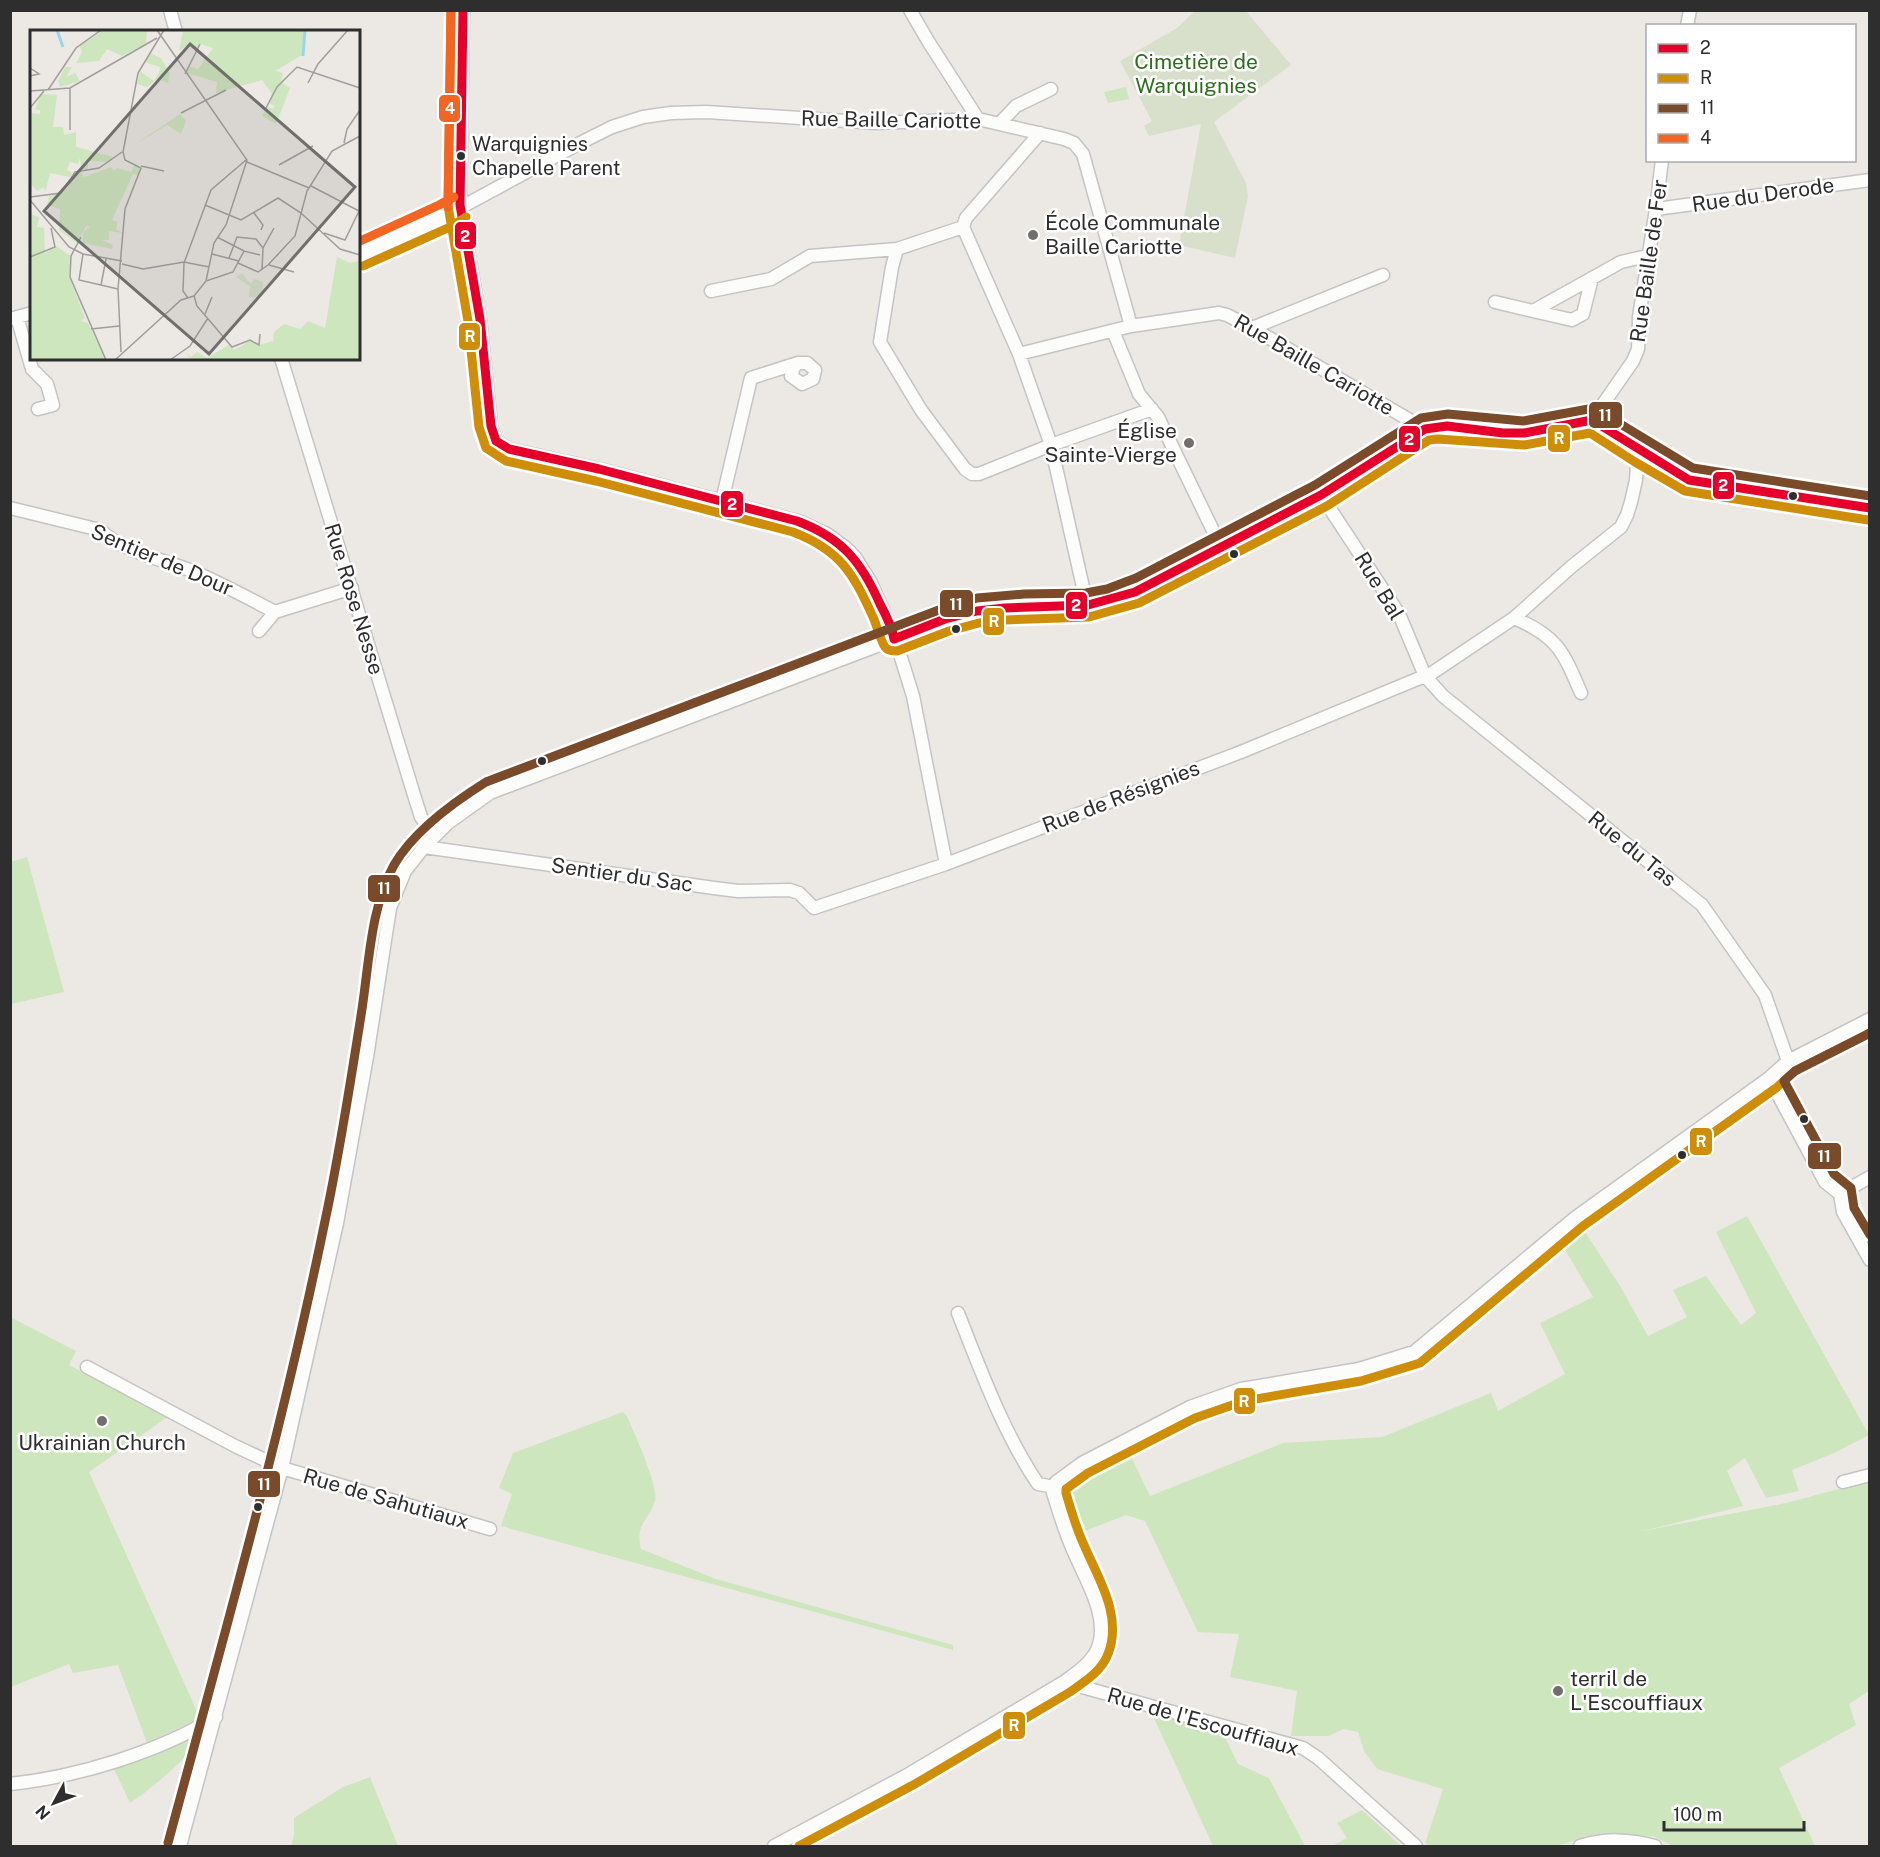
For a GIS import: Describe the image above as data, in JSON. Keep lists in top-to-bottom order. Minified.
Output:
{"streets":{"street":["Rue Baille Cariotte","Rue du Derode","Rue Baille de Fer","Sentier de Dour","Rue Bal","Rue Rose Nesse","Rue de Résignies","Rue du Tas","Sentier du Sac","Rue de Sahutiaux","Rue de l'Escouffiaux"]},"crossings":[["Rue du Derode","Rue Baille de Fer"],["Rue Bal","Rue de Résignies"],["Rue Bal","Rue du Tas"],["Rue de Résignies","Rue du Tas"],["Rue de Résignies","Sentier du Sac"]],"parks":["Cimetière de Warquignies"],"places":["Warquignies Chapelle Parent","École Communale Baille Cariotte","Église Sainte-Vierge","Ukrainian Church","terril de L'Escouffiaux"],"lines":["transit line 2","transit line R","transit line 4","transit line 11"],"legend":["2","R","11","4"],"scale_bar":"100 m","north":"bottom left"}
